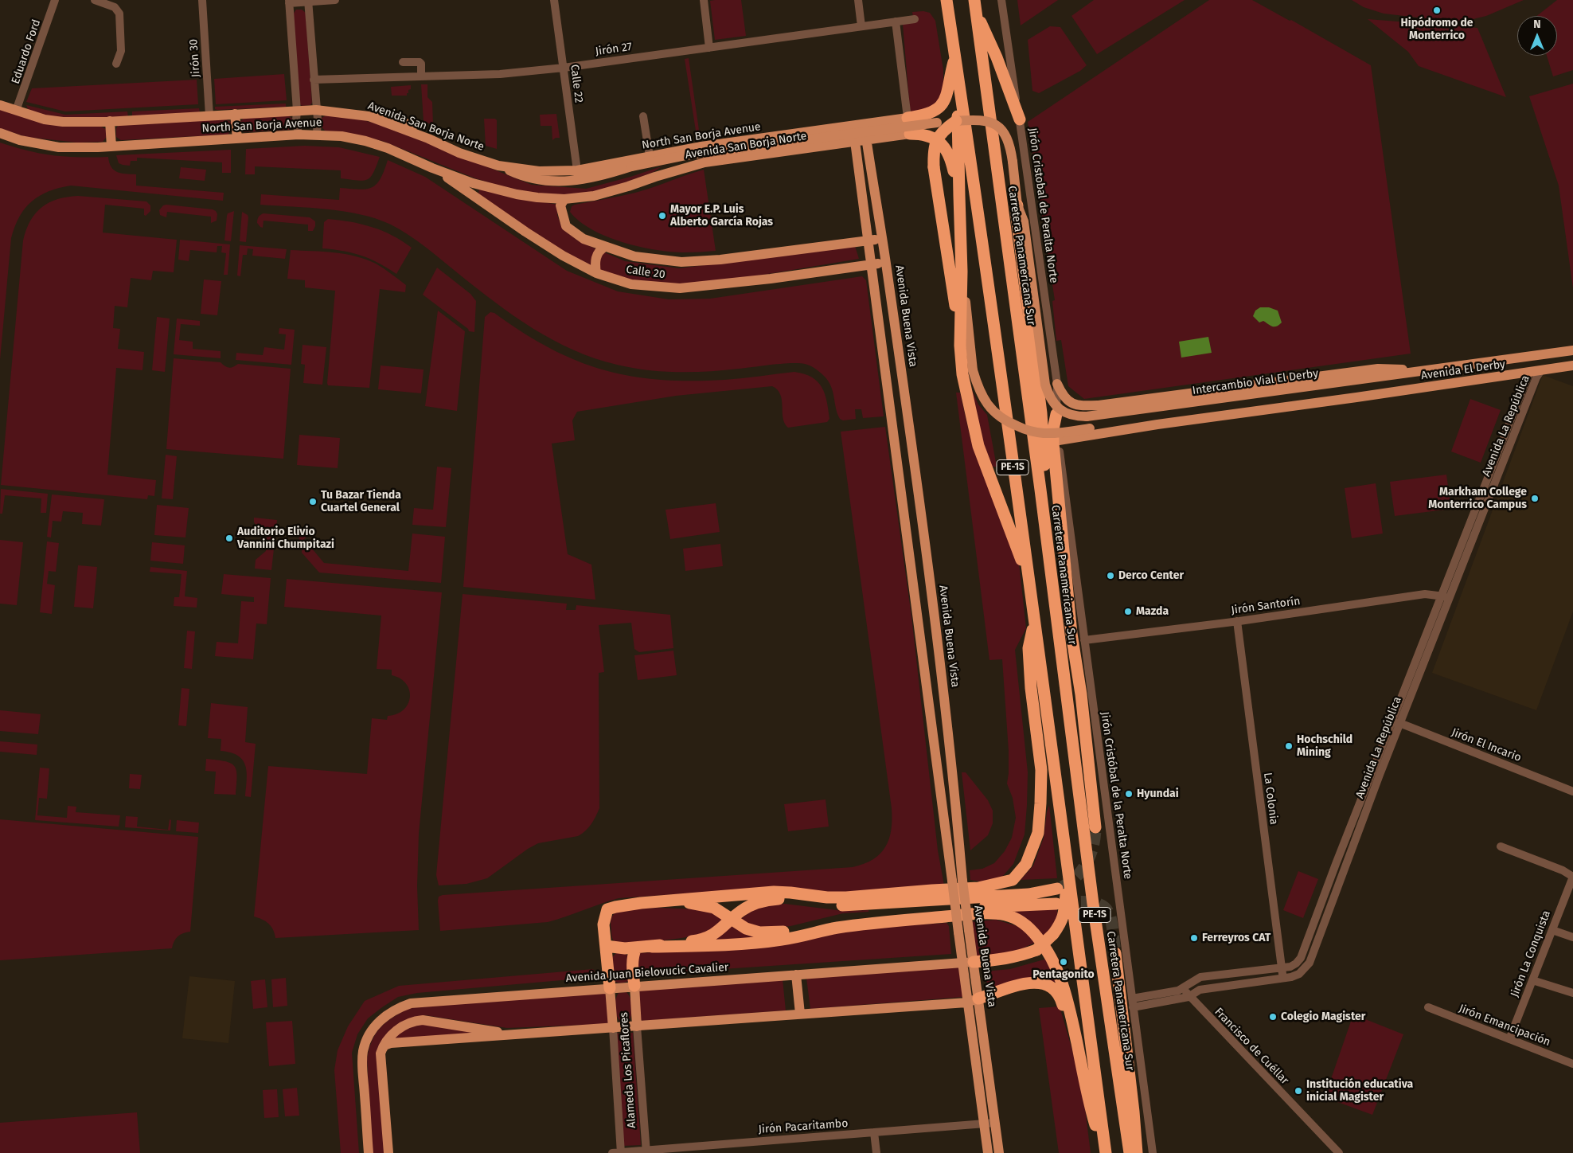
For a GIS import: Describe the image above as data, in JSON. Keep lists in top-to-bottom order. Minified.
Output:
{"streets":{"highway":["Carretera Panamericana Sur","PE-1S"],"main road":["North San Borja Avenue","Avenida San Borja Norte","Calle 20","Avenida Buena Vista","Avenida El Derby","Intercambio Vial El Derby","Avenida Juan Bielovucic Cavalier","Alameda Los Picaflores"],"street":["Jirón 27","Eduardo Ford","Jirón 30","Calle 22","Jirón Cristobal de Peralta Norte","Avenida La República","Jirón Santorín","Jirón El Incario","Jirón Cristóbal de la Peralta Norte","La Colonia","Jirón La Conquista","Jirón Emancipación","Francisco de Cuéllar","Jirón Pacaritambo"]},"crossings":[["Jirón 27","Calle 22"],["Eduardo Ford","North San Borja Avenue"],["Jirón 30","North San Borja Avenue"],["Calle 22","North San Borja Avenue"],["North San Borja Avenue","Avenida San Borja Norte"],["North San Borja Avenue","Calle 20"],["North San Borja Avenue","Avenida Buena Vista"],["North San Borja Avenue","Intercambio Vial El Derby"],["Avenida San Borja Norte","Calle 20"],["Avenida San Borja Norte","Avenida Buena Vista"],["Avenida San Borja Norte","Intercambio Vial El Derby"],["Jirón Cristobal de Peralta Norte","Jirón Cristóbal de la Peralta Norte"],["Calle 20","Avenida Buena Vista"],["Avenida Buena Vista","Avenida Juan Bielovucic Cavalier"],["Avenida Buena Vista","Jirón Pacaritambo"],["Avenida El Derby","Intercambio Vial El Derby"],["Avenida El Derby","Avenida La República"],["Avenida La República","Jirón Santorín"],["Avenida La República","Jirón El Incario"],["Avenida La República","Jirón Cristóbal de la Peralta Norte"],["Avenida La República","La Colonia"],["Avenida La República","Francisco de Cuéllar"],["Jirón Santorín","Jirón Cristóbal de la Peralta Norte"],["Jirón Santorín","La Colonia"],["Jirón La Conquista","Jirón Emancipación"],["Avenida Juan Bielovucic Cavalier","Alameda Los Picaflores"],["Alameda Los Picaflores","Jirón Pacaritambo"]],"places":["Hipódromo de Monterrico","Mayor E.P. Luis Alberto García Rojas","Markham College Monterrico Campus","Tu Bazar Tienda Cuartel General","Auditorio Elivio Vannini Chumpitazi","Derco Center","Mazda","Hochschild Mining","Hyundai","Ferreyros CAT","Pentagonito","Colegio Magister","Institución educativa inicial Magister"],"north":"top"}
